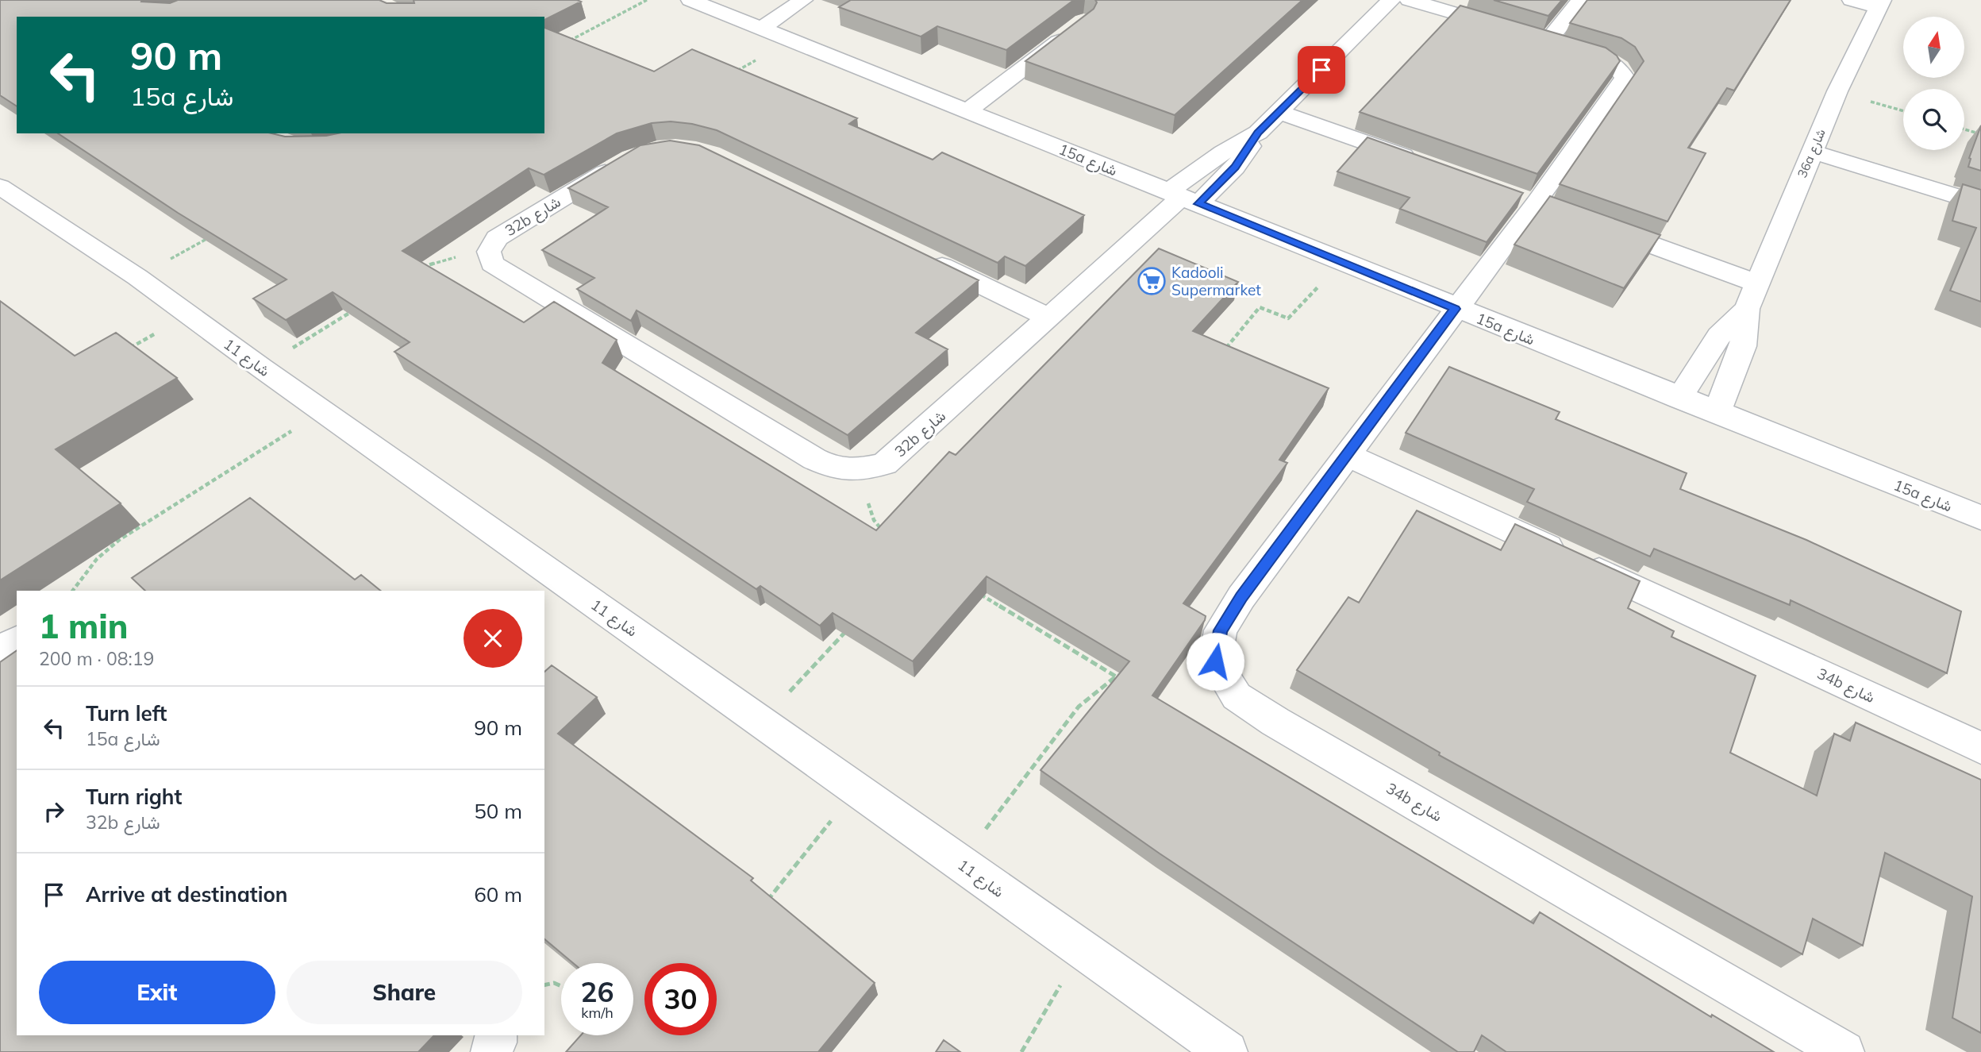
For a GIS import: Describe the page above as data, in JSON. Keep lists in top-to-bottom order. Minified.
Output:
{"streets":{"street":["36a شارع","15a شارع","32b شارع","شارع 11","34b شارع"]},"crossings":[["36a شارع","15a شارع"],["15a شارع","32b شارع"],["15a شارع","34b شارع"]],"places":{"supermarket":["Kadooli Supermarket"]},"north":"top","page":{"turn":["90 m","15a شارع"],"heading":["1 min","200 m · 08:19"],"list":[{"name":"Turn left","note":"15a شارع","value":"90 m"},{"name":"Turn right","note":"32b شارع","value":"50 m"},{"name":"Arrive at destination","value":"60 m"}],"buttons":["Exit","Share"],"speed":"26 km/h","limit":"30"}}
